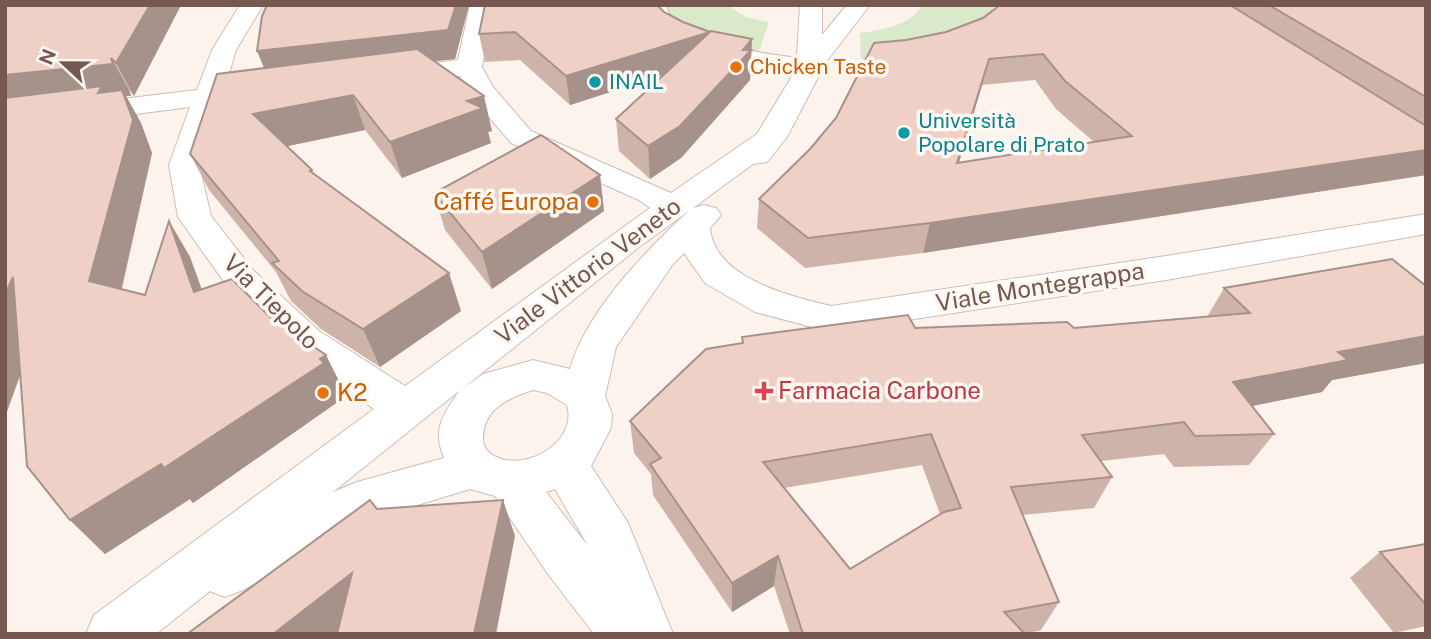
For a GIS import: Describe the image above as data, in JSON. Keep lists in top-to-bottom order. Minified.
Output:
{"streets":{"street":["Viale Vittorio Veneto","Viale Montegrappa","Via Tiepolo"]},"crossings":[["Viale Vittorio Veneto","Viale Montegrappa"]],"places":{"other":["Chicken Taste","INAIL","Università Popolare di Prato","Caffé Europa","K2"],"health":["Farmacia Carbone"]},"north":"left"}
